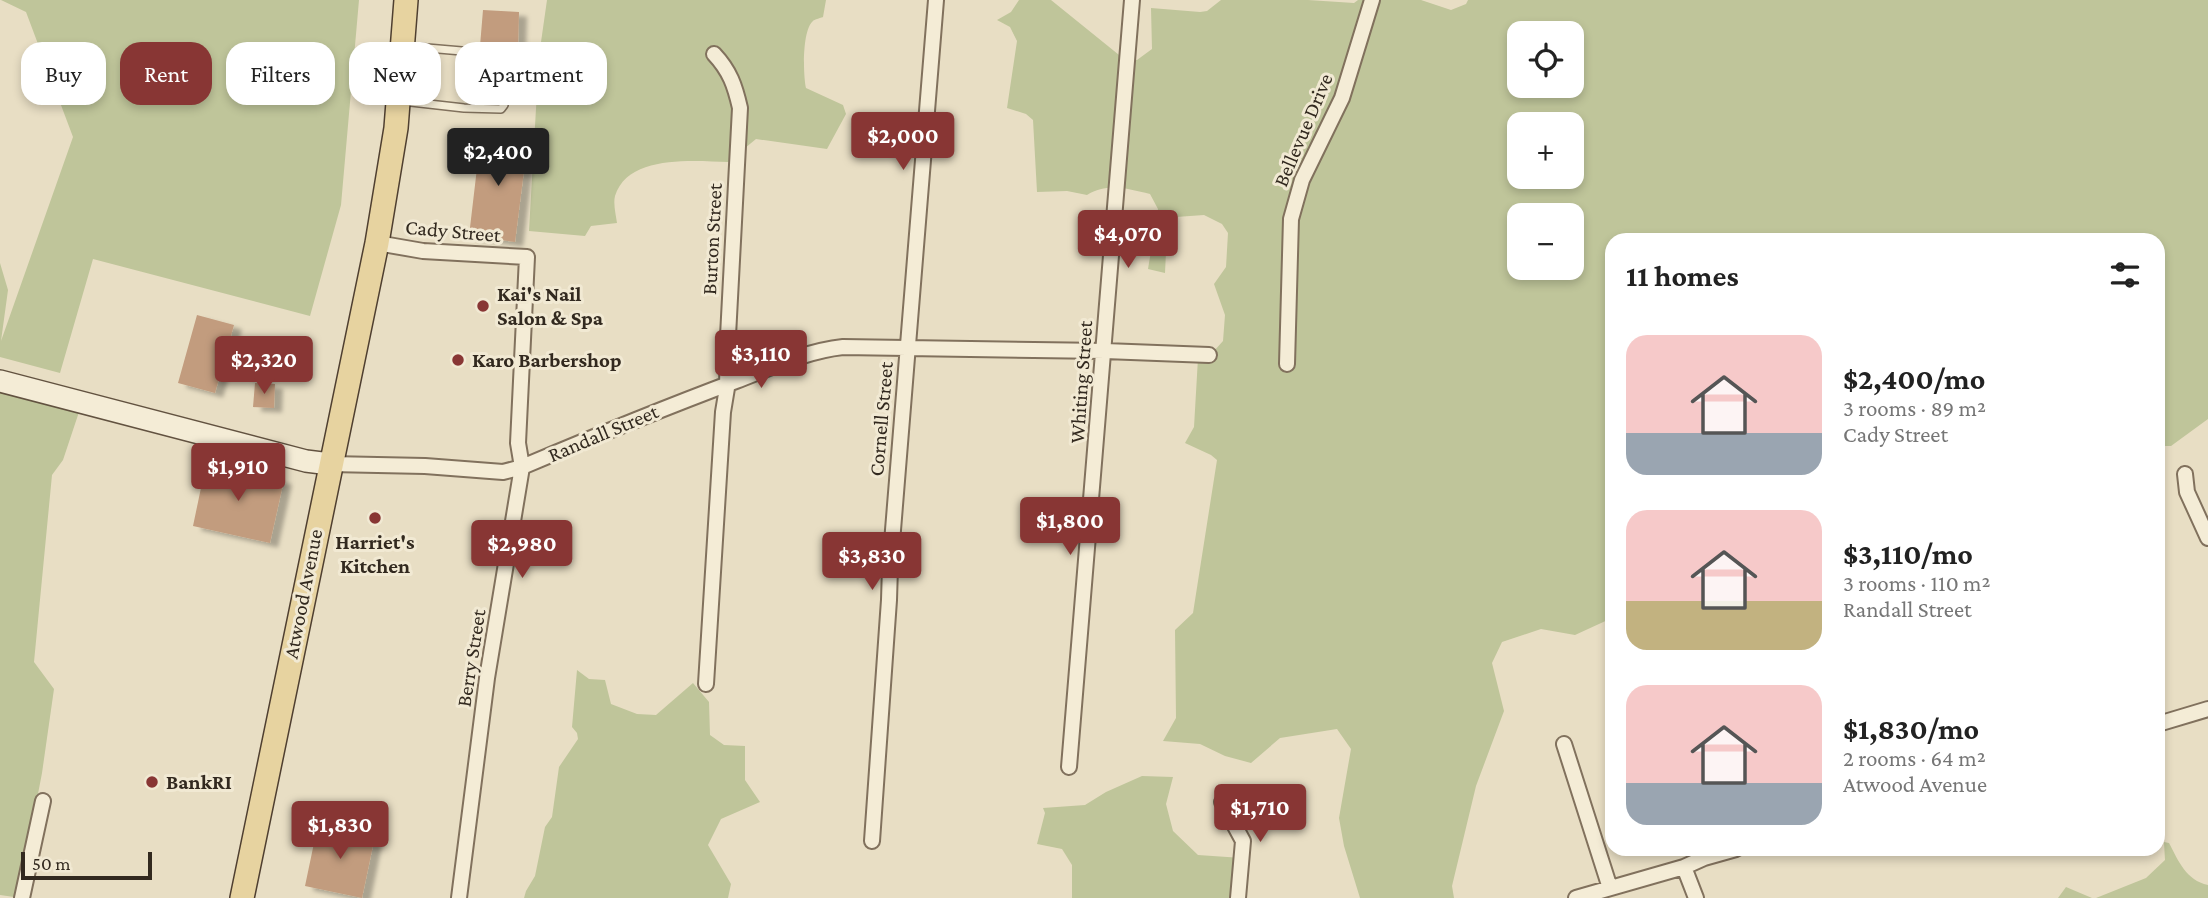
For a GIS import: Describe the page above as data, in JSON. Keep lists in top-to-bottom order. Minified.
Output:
{"streets":{"main road":["Atwood Avenue"],"street":["Bellevue Drive","Cady Street","Burton Street","Whiting Street","Cornell Street","Randall Street","Berry Street"]},"crossings":[["Cady Street","Atwood Avenue"],["Cady Street","Berry Street"],["Burton Street","Randall Street"],["Whiting Street","Randall Street"],["Cornell Street","Randall Street"],["Randall Street","Atwood Avenue"],["Randall Street","Berry Street"]],"places":["Kai's Nail Salon & Spa","Karo Barbershop","Harriet's Kitchen","BankRI"],"scale_bar":"50 m","page":{"map_buttons":["+","−"],"chip":["Buy","Rent","Filters","New","Apartment"],"price":["$2,000","$2,400","$4,070","$3,110","$2,320","$1,910","$1,800","$2,980","$3,830","$1,710","$1,830"],"heading":"11 homes","list":[{"name":"$2,400/mo","note":"3 rooms · 89 m² · Cady Street"},{"name":"$3,110/mo","note":"3 rooms · 110 m² · Randall Street"},{"name":"$1,830/mo","note":"2 rooms · 64 m² · Atwood Avenue"}],"scale":"50 m"}}
